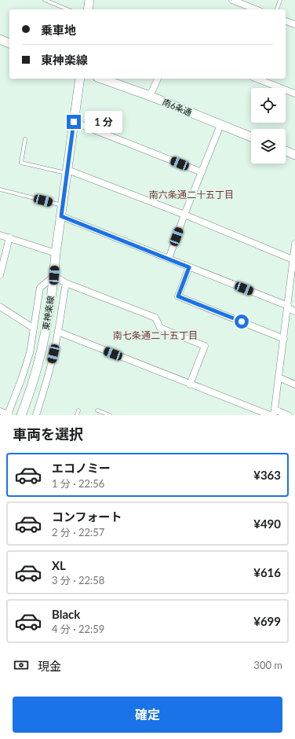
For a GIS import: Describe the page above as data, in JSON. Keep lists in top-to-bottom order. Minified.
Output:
{"streets":{"street":["南6条通","東神楽線"]},"districts":["南六条通二十五丁目","南七条通二十五丁目"],"page":{"banner":["乗車地","東神楽線"],"bubble":"1 分","heading":"車両を選択","list":[{"name":"エコノミー","note":"1 分 · 22:56","value":"¥363"},{"name":"コンフォート","note":"2 分 · 22:57","value":"¥490"},{"name":"XL","note":"3 分 · 22:58","value":"¥616"},{"name":"Black","note":"4 分 · 22:59","value":"¥699"}],"pay":["現金","300 m"],"buttons":"確定"}}
